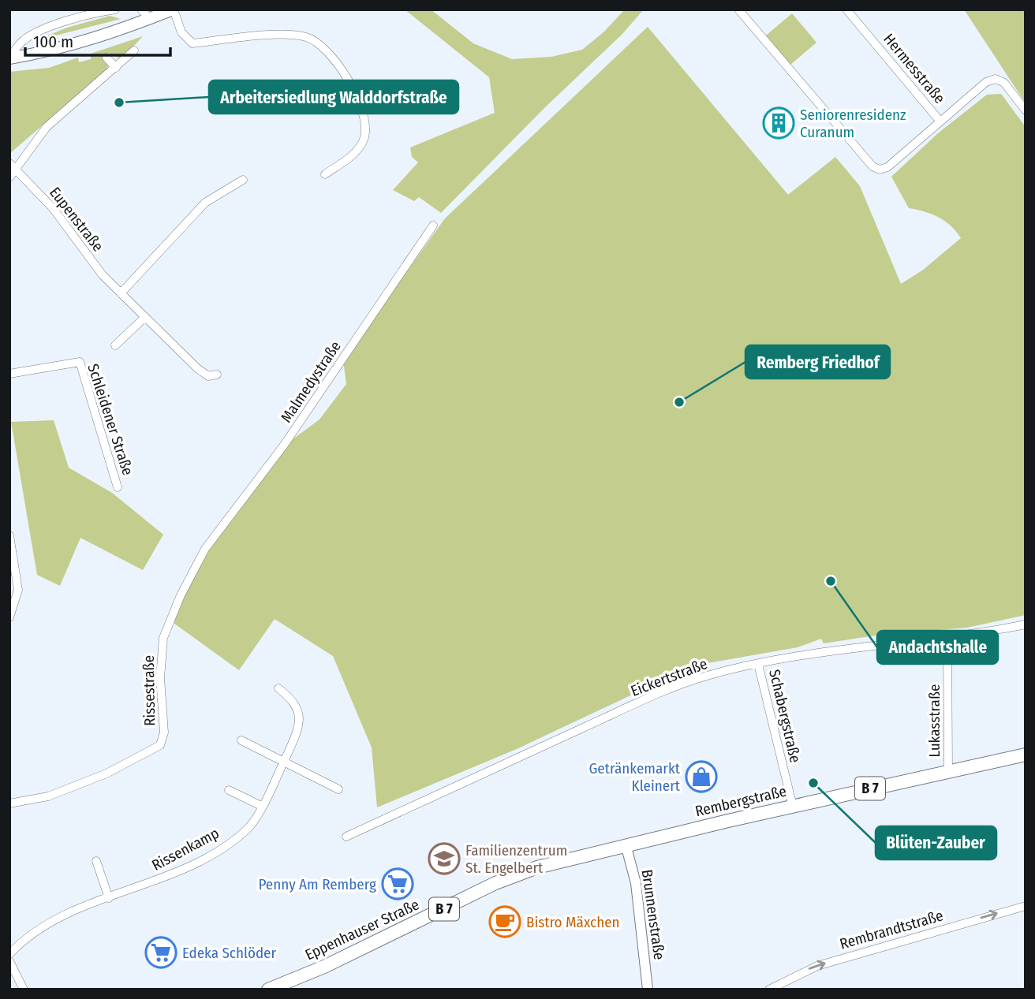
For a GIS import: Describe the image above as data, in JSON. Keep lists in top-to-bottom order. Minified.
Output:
{"streets":{"main road":["B 7","Rembergstraße","Eppenhauser Straße"],"street":["Hermesstraße","Eupenstraße","Malmedystraße","Schleidener Straße","Eickertstraße","Rissestraße","Schabergstraße","Lukasstraße","Rissenkamp","Brunnenstraße","Rembrandtstraße"]},"crossings":[["Malmedystraße","Rissestraße"],["Eickertstraße","Schabergstraße"],["Eickertstraße","Lukasstraße"],["Schabergstraße","Rembergstraße"],["Lukasstraße","Rembergstraße"],["Rembergstraße","Brunnenstraße"],["Rembergstraße","Eppenhauser Straße"],["Brunnenstraße","Eppenhauser Straße"]],"one_way":["Rembrandtstraße"],"places":{"other":["Arbeitersiedlung Walddorfstraße","Remberg Friedhof","Andachtshalle","Blüten-Zauber"],"building":["Seniorenresidenz Curanum"],"shop":["Getränkemarkt Kleinert"],"school or university":["Familienzentrum St. Engelbert"],"supermarket":["Penny Am Remberg","Edeka Schlöder"],"cafe":["Bistro Mäxchen"]},"scale_bar":"100 m"}
